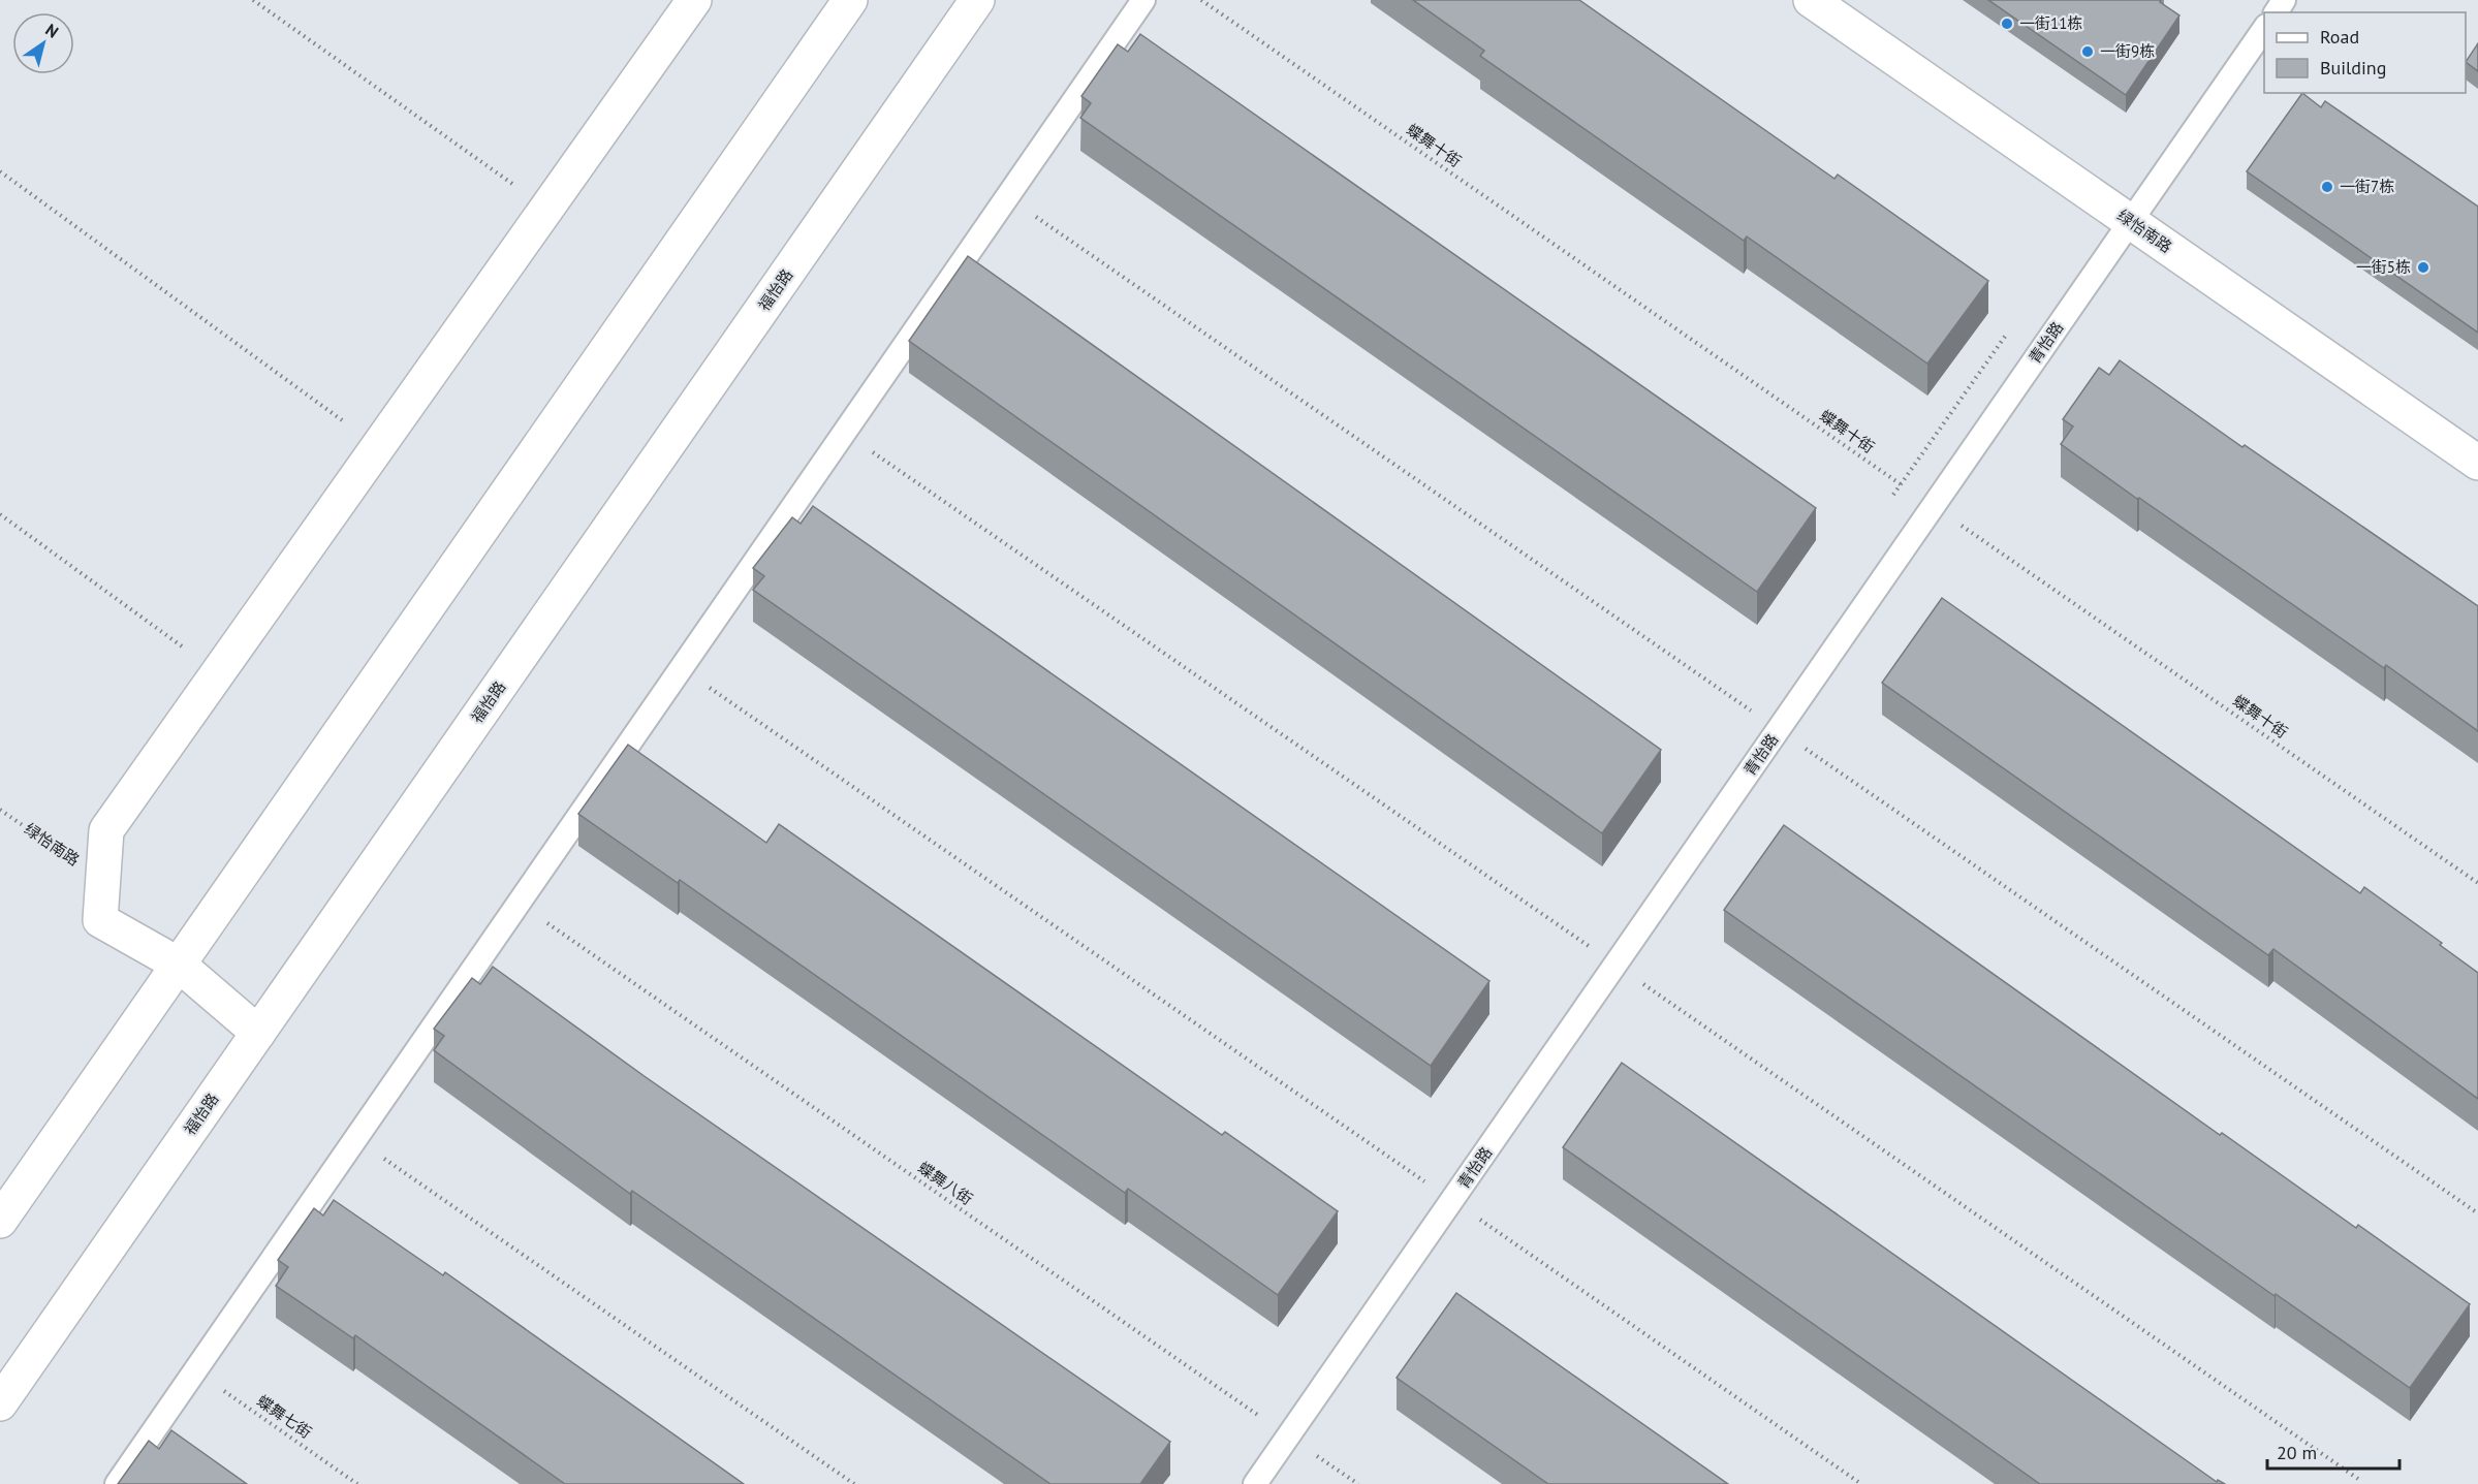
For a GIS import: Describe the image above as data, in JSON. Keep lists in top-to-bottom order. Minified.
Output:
{"streets":{"street":["绿怡南路","福怡路"],"lane":["青怡路"],"path":["蝶舞十街","蝶舞八街","蝶舞七街"]},"crossings":[["蝶舞十街","青怡路"],["绿怡南路","青怡路"],["青怡路","蝶舞八街"]],"places":["一街11栋","一街9栋","一街7栋","一街5栋"],"legend":["Road","Building"],"scale_bar":"20 m","north":"top right"}
